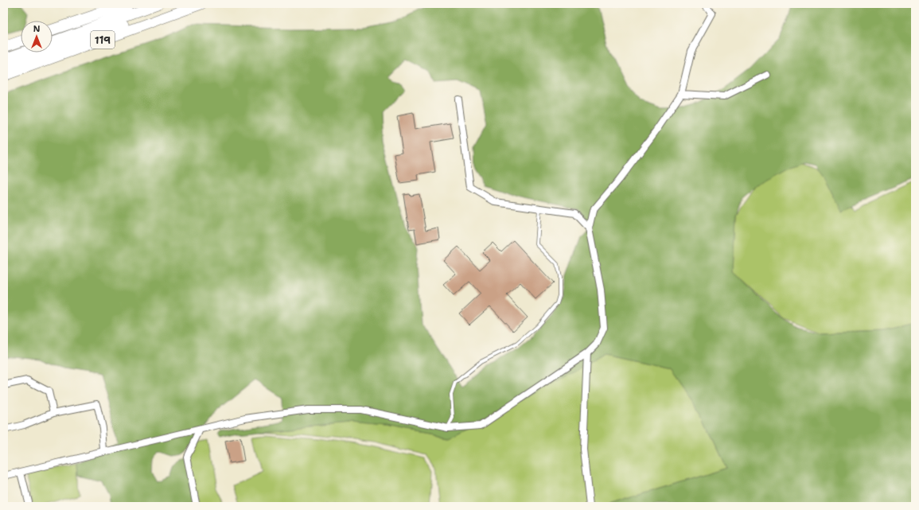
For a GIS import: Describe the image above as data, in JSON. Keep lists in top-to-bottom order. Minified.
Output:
{"streets":{"highway":["119"]},"north":"top"}
